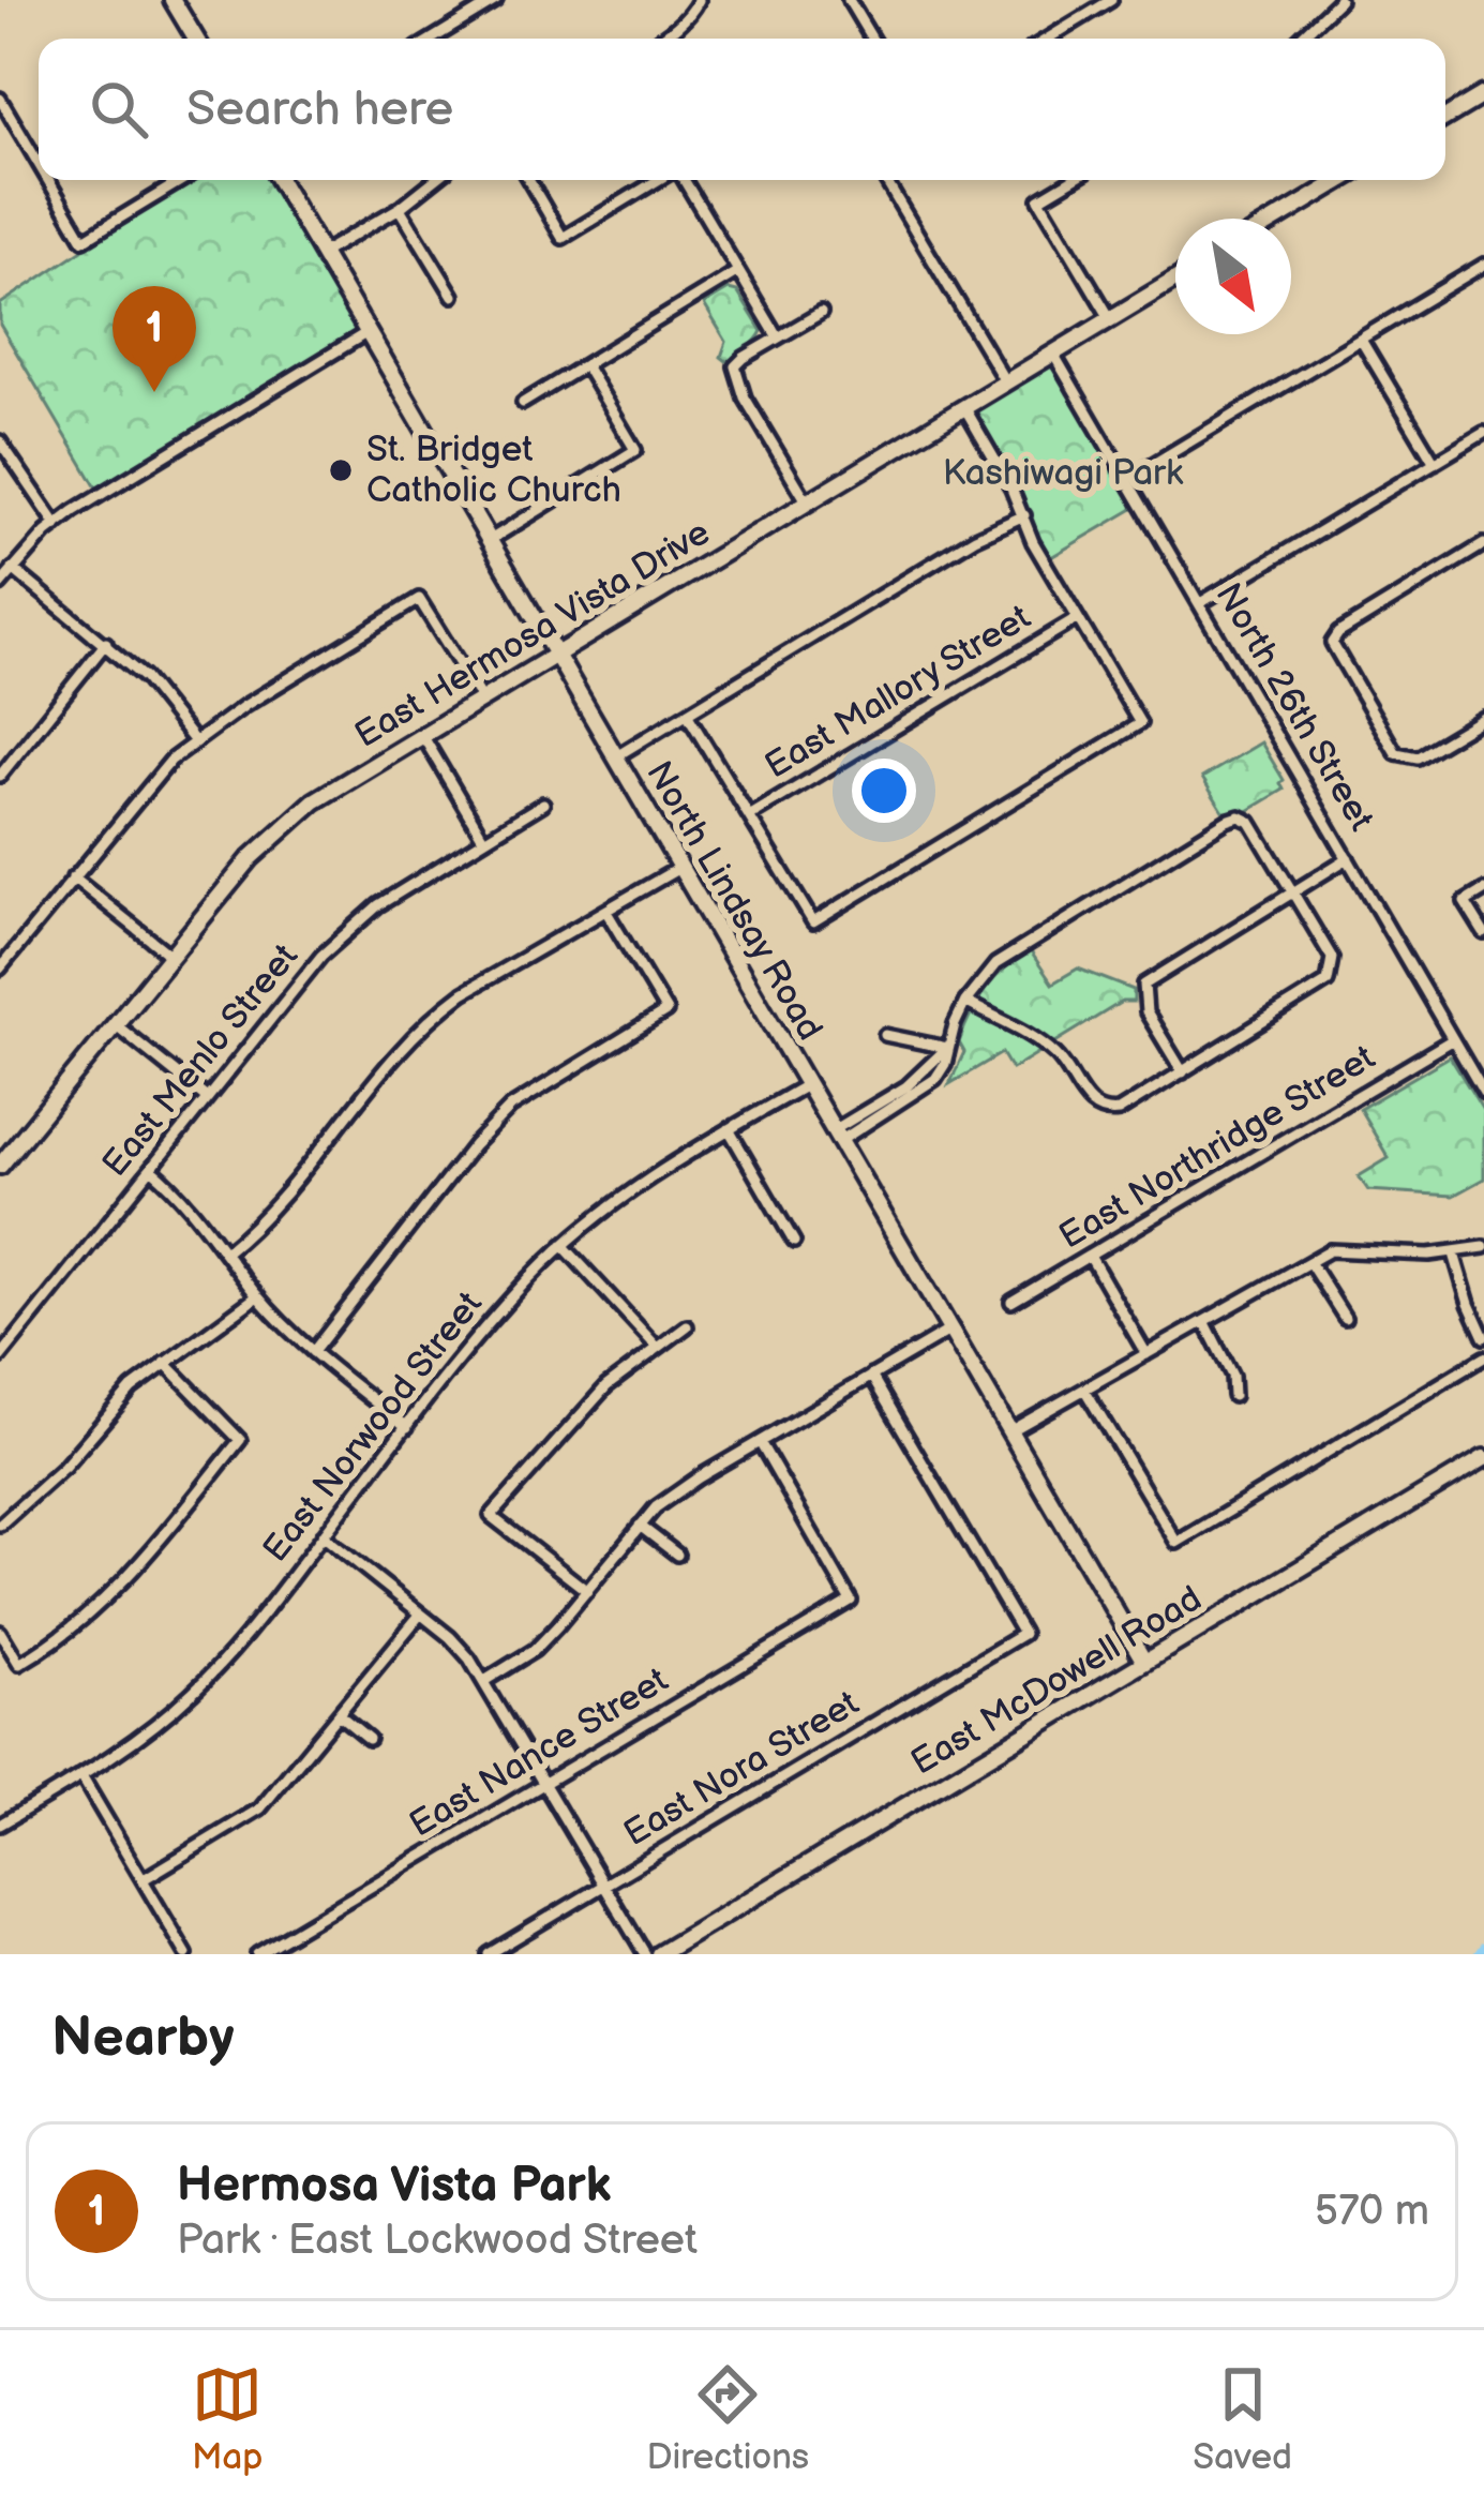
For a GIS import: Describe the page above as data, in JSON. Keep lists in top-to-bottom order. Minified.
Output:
{"streets":{"main road":["East Hermosa Vista Drive","North Lindsay Road","East McDowell Road"],"street":["East Mallory Street","North 26th Street","East Menlo Street","East Northridge Street","East Norwood Street","East Nance Street","East Nora Street"]},"crossings":[["East Hermosa Vista Drive","North 26th Street"],["East Hermosa Vista Drive","North Lindsay Road"],["North 26th Street","East Northridge Street"],["North Lindsay Road","East Norwood Street"],["North Lindsay Road","East McDowell Road"]],"parks":["Kashiwagi Park"],"places":["St. Bridget Catholic Church"],"north":"bottom right","page":{"search":"Search here","pins":"1","heading":"Nearby","list":[{"mark":"1","name":"Hermosa Vista Park","note":"Park · East Lockwood Street","value":"570 m"}],"nav":["Map","Directions","Saved"]}}
